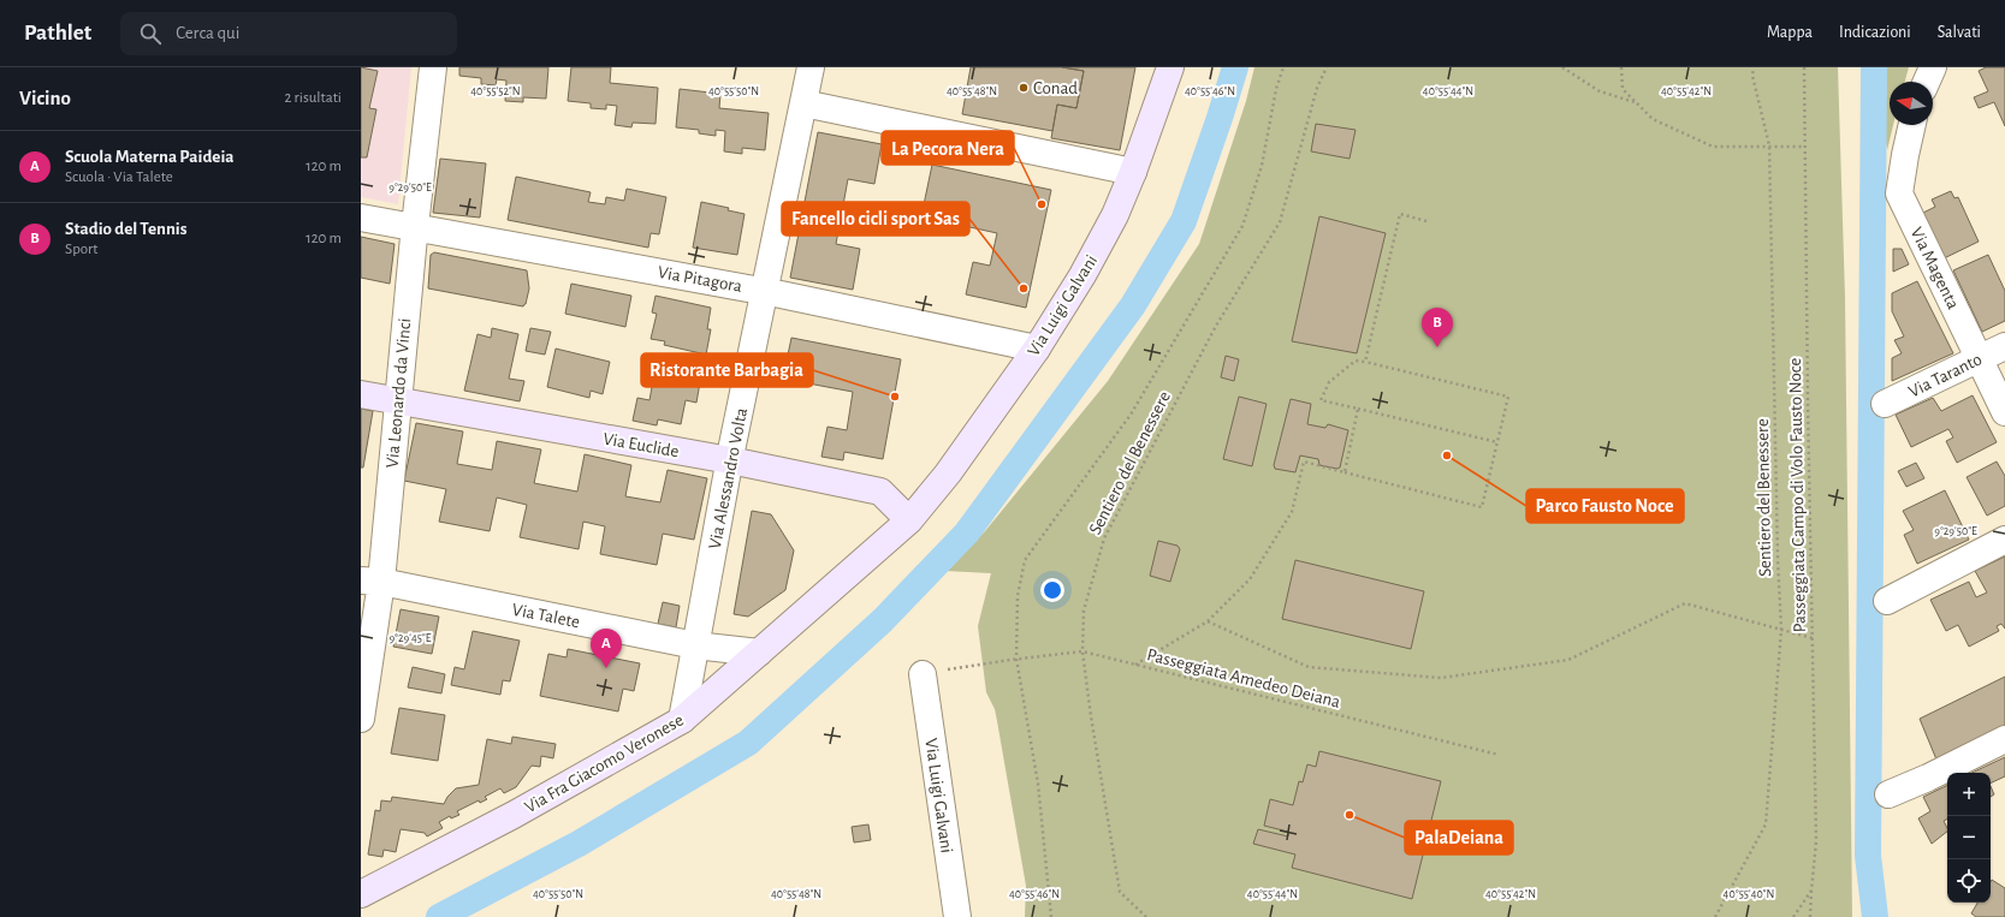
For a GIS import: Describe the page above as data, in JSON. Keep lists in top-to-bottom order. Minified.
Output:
{"streets":{"street":["Via Magenta","Via Pitagora","Via Luigi Galvani","Via Taranto","Via Leonardo da Vinci","Via Euclide","Via Alessandro Volta","Via Talete","Via Fra Giacomo Veronese"],"path":["Sentiero del Benessere","Passeggiata Campo di Volo Fausto Noce","Passeggiata Amedeo Deiana"]},"crossings":[["Via Magenta","Via Taranto"],["Via Pitagora","Via Luigi Galvani"],["Via Pitagora","Via Leonardo da Vinci"],["Via Pitagora","Via Alessandro Volta"],["Via Luigi Galvani","Via Euclide"],["Via Luigi Galvani","Passeggiata Amedeo Deiana"],["Via Luigi Galvani","Via Fra Giacomo Veronese"],["Via Leonardo da Vinci","Via Euclide"],["Via Leonardo da Vinci","Via Talete"],["Via Euclide","Via Alessandro Volta"],["Via Euclide","Via Fra Giacomo Veronese"],["Sentiero del Benessere","Passeggiata Amedeo Deiana"],["Via Alessandro Volta","Via Talete"],["Via Alessandro Volta","Via Fra Giacomo Veronese"],["Via Talete","Via Fra Giacomo Veronese"]],"places":["Conad","La Pecora Nera","Fancello cicli sport Sas","Ristorante Barbagia","Parco Fausto Noce","PalaDeiana"],"north":"left","page":{"header":"Pathlet","search":"Cerca qui","nav":["Mappa","Indicazioni","Salvati"],"heading":["Vicino","2 risultati"],"list":[{"mark":"A","name":"Scuola Materna Paideia","note":"Scuola · Via Talete","value":"120 m"},{"mark":"B","name":"Stadio del Tennis","note":"Sport","value":"120 m"}],"pins":["B","A"],"map_buttons":["+","−"]},"coordinates":["40°55'52\"N","40°55'50\"N","40°55'48\"N","40°55'46\"N","40°55'44\"N","40°55'42\"N","9°29'50\"E","9°29'45\"E","40°55'40\"N"]}
